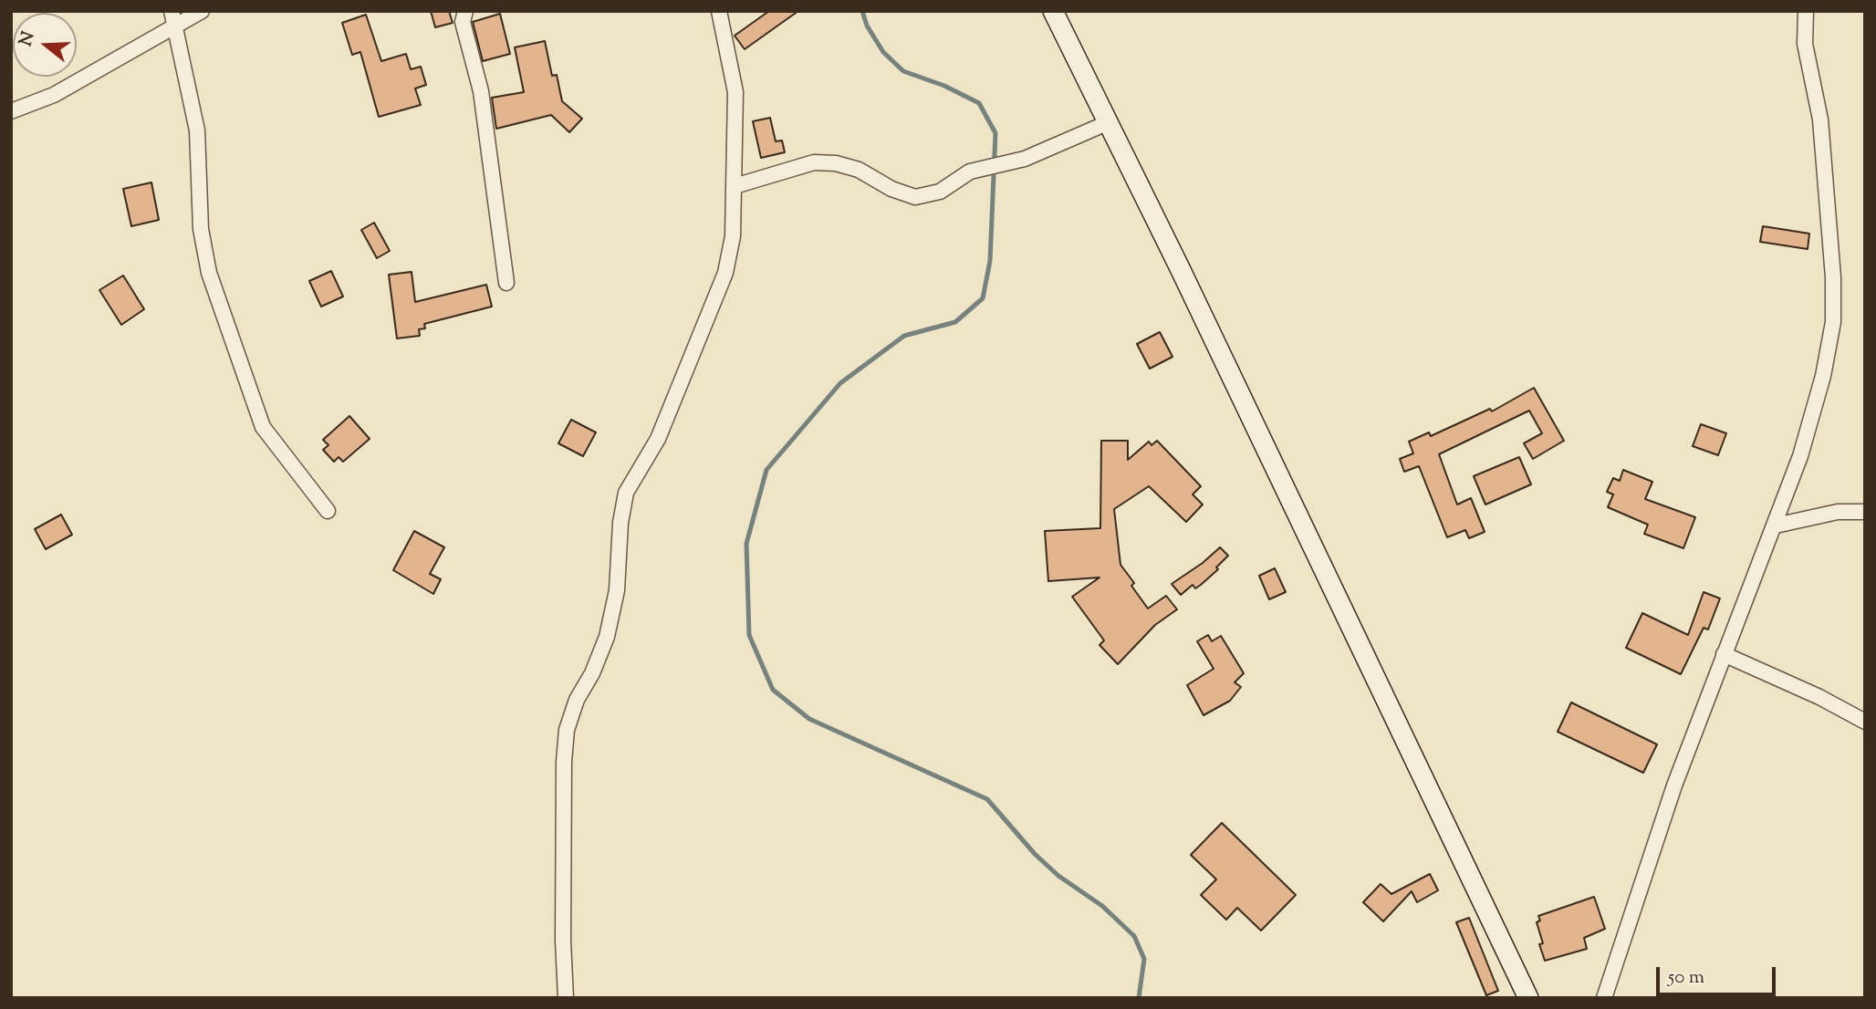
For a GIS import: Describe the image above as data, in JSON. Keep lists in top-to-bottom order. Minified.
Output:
{"scale_bar":"50 m","north":"left"}
